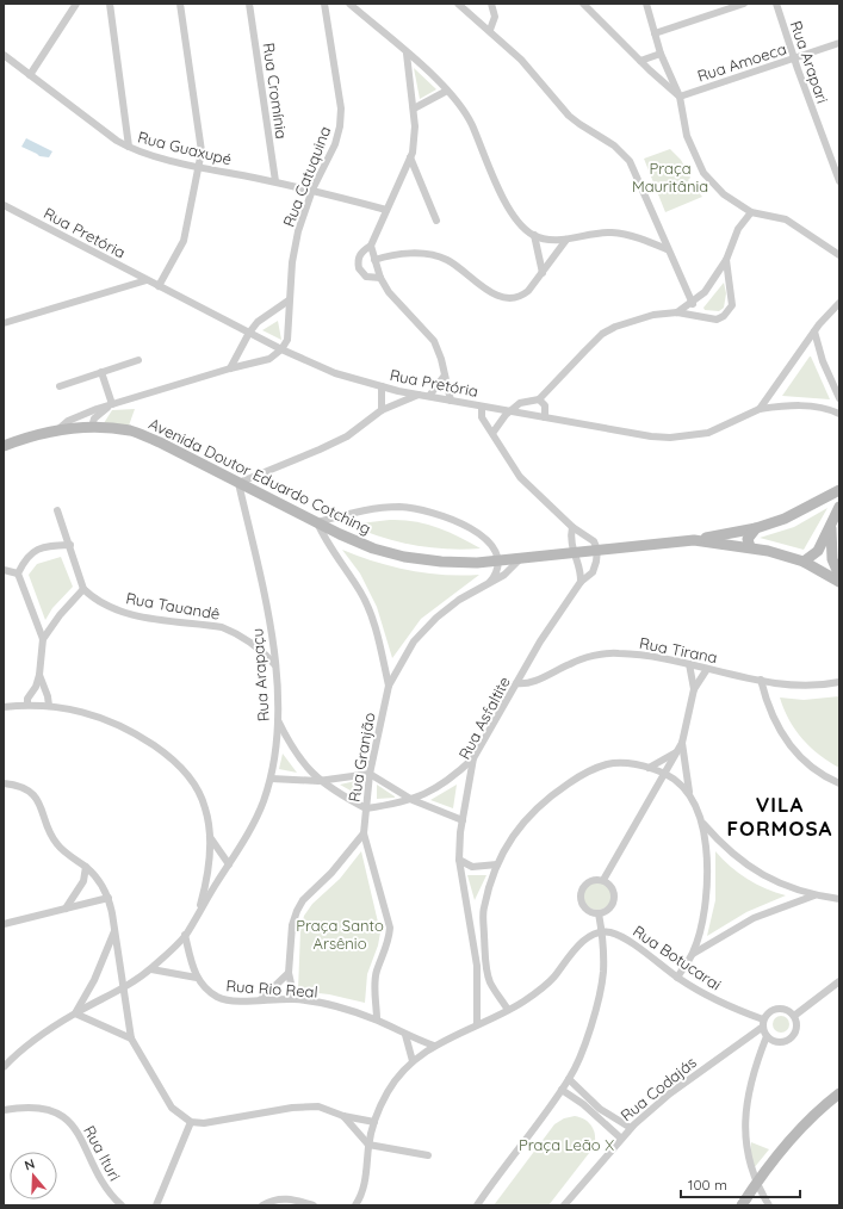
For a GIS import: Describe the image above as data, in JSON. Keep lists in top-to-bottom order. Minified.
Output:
{"streets":{"main road":["Avenida Doutor Eduardo Cotching"],"street":["Rua Amoeca","Rua Arapari","Rua Cromínia","Rua Guaxupé","Rua Catuquina","Rua Pretória","Rua Tauandê","Rua Tirana","Rua Arapaçu","Rua Asfaltite","Rua Granjão","Rua Botucarai","Rua Rio Real","Rua Codajás","Rua Ituri"]},"crossings":[["Rua Amoeca","Rua Arapari"],["Rua Cromínia","Rua Guaxupé"],["Rua Guaxupé","Rua Catuquina"],["Rua Catuquina","Rua Pretória"],["Avenida Doutor Eduardo Cotching","Rua Arapaçu"],["Avenida Doutor Eduardo Cotching","Rua Asfaltite"],["Rua Tauandê","Rua Arapaçu"],["Rua Tirana","Rua Asfaltite"],["Rua Botucarai","Rua Codajás"]],"districts":["VILA FORMOSA"],"parks":["Praça Mauritânia","Praça Santo Arsênio","Praça Leão X"],"scale_bar":"100 m","north":"top"}
